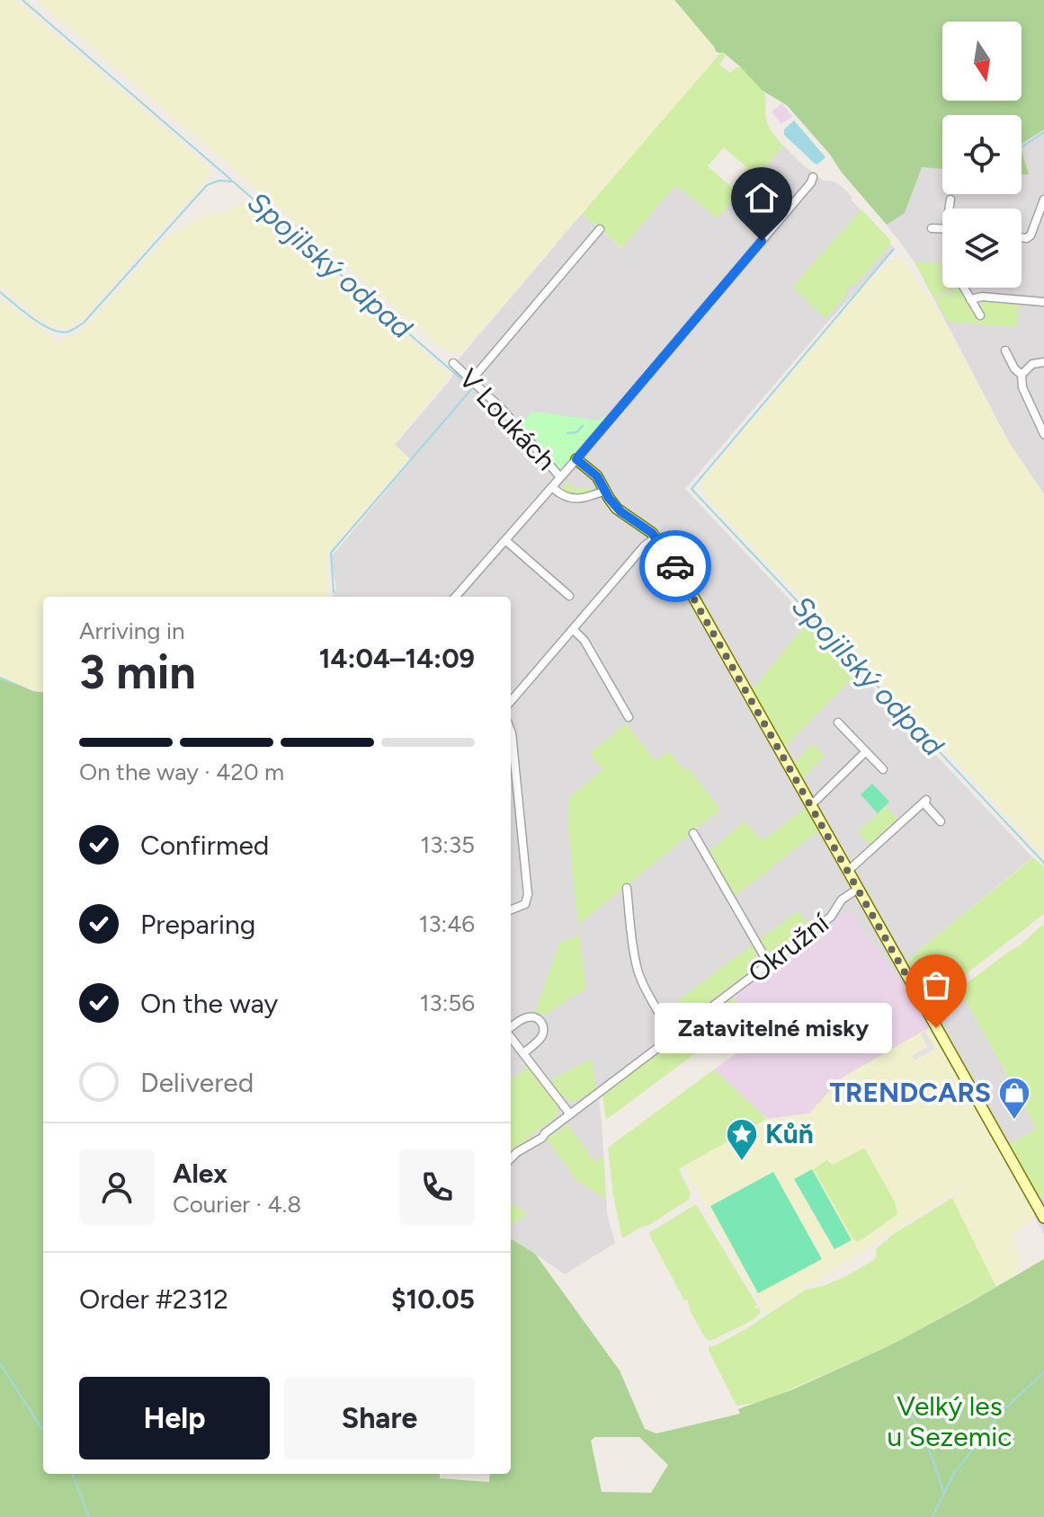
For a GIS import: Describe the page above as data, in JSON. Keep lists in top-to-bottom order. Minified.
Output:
{"streets":{"street":["V Loukách","Okružní"]},"water":["Spojilský odpad"],"parks":["Velký les u Sezemic"],"places":{"other":["Zatavitelné misky"],"shop":["TRENDCARS"],"place":["Kůň"]},"north":"bottom","page":{"heading":["3 min","Arriving in","14:04–14:09"],"panel":["Alex","Courier · 4.8","Order #2312","$10.05"],"bar":"On the way · 420 m","list":[["Confirmed","13:35"],["Preparing","13:46"],["On the way","13:56"],"Delivered"],"bubble":"Zatavitelné misky","buttons":["Help","Share"]}}
